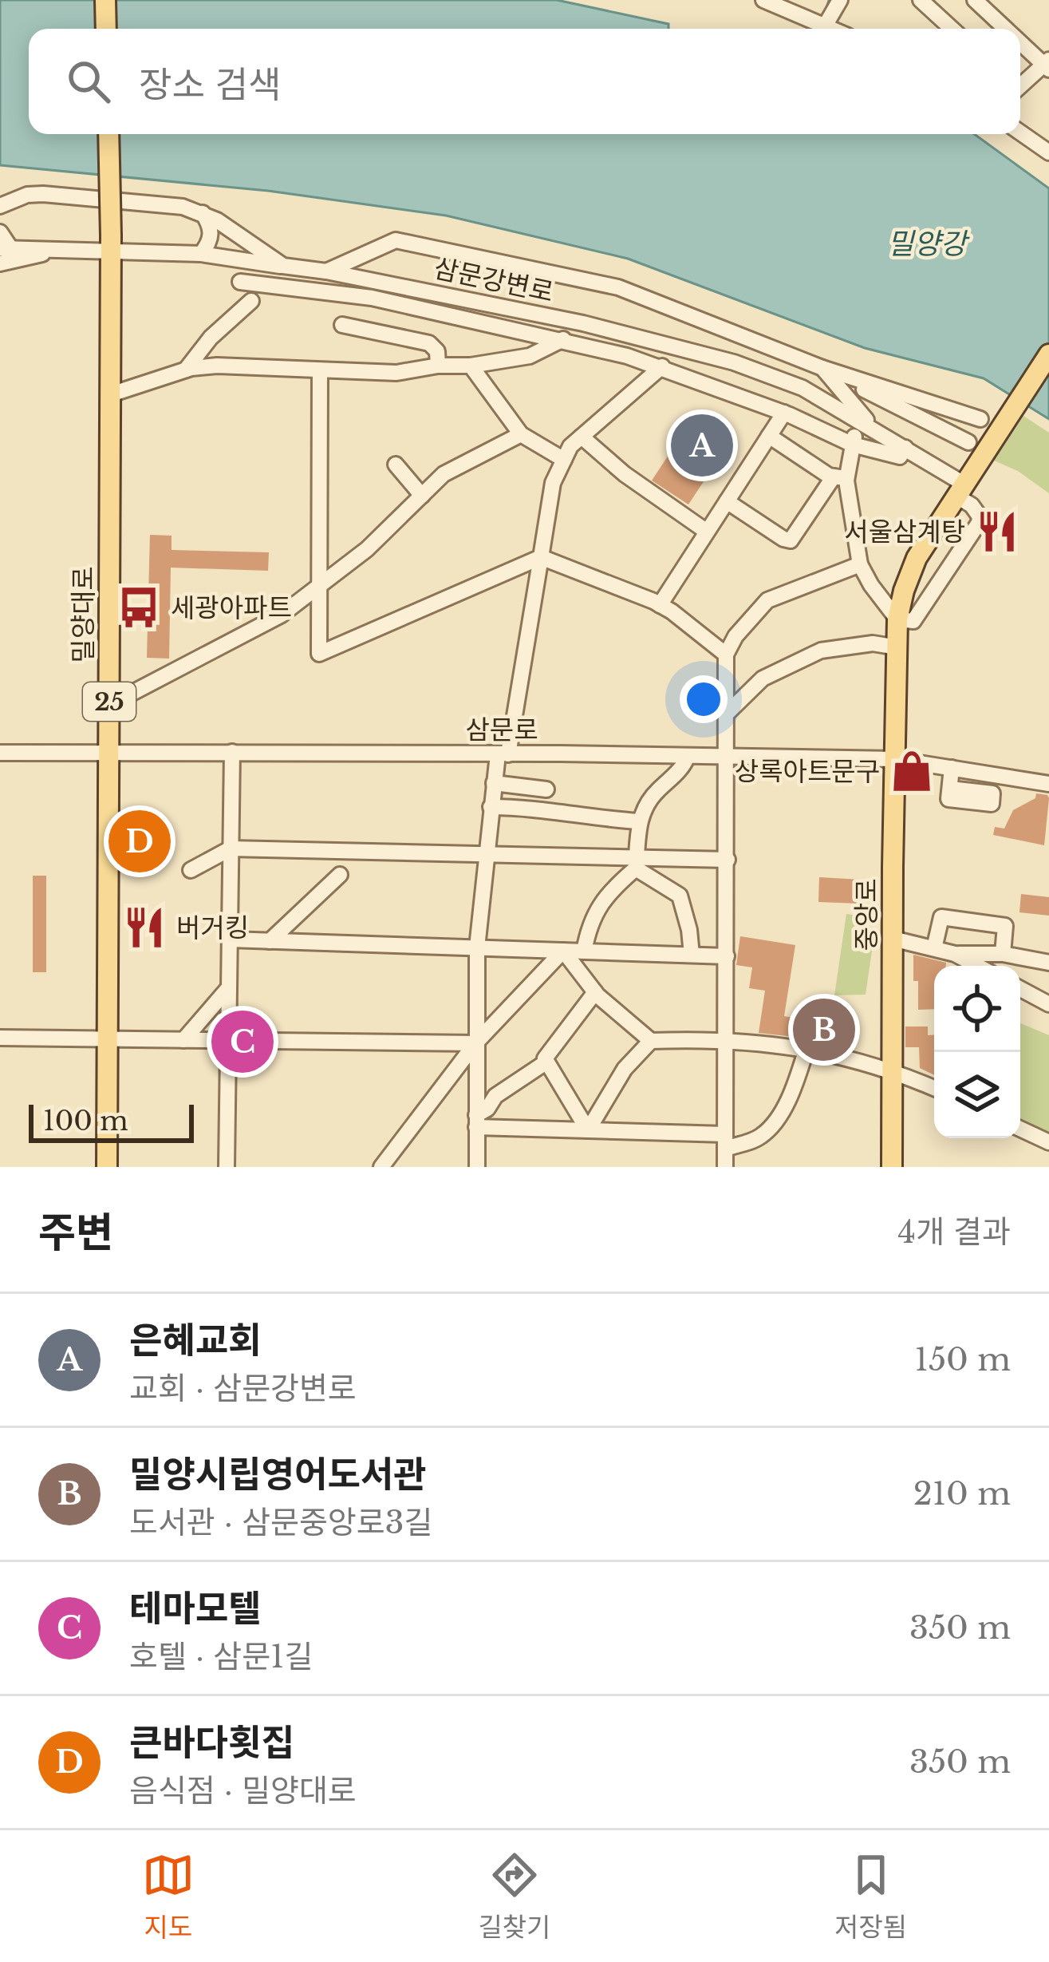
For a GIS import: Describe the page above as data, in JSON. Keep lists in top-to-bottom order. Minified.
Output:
{"streets":{"main road":["밀양대로","25","중앙로"],"street":["삼문강변로","삼문로"]},"crossings":[["삼문강변로","중앙로"],["밀양대로","삼문로"],["삼문로","중앙로"]],"water":["밀양강"],"places":{"restaurant":["서울삼계탕","버거킹"],"bus stop":["세광아파트"],"shop":["상록아트문구"]},"scale_bar":"100 m","page":{"search":"장소 검색","pins":["A","D","B","C"],"scale":"100 m","heading":["주변","4개 결과"],"list":[{"mark":"A","name":"은혜교회","note":"교회 · 삼문강변로","value":"150 m"},{"mark":"B","name":"밀양시립영어도서관","note":"도서관 · 삼문중앙로3길","value":"210 m"},{"mark":"C","name":"테마모텔","note":"호텔 · 삼문1길","value":"350 m"},{"mark":"D","name":"큰바다횟집","note":"음식점 · 밀양대로","value":"350 m"}],"nav":["지도","길찾기","저장됨"]}}
